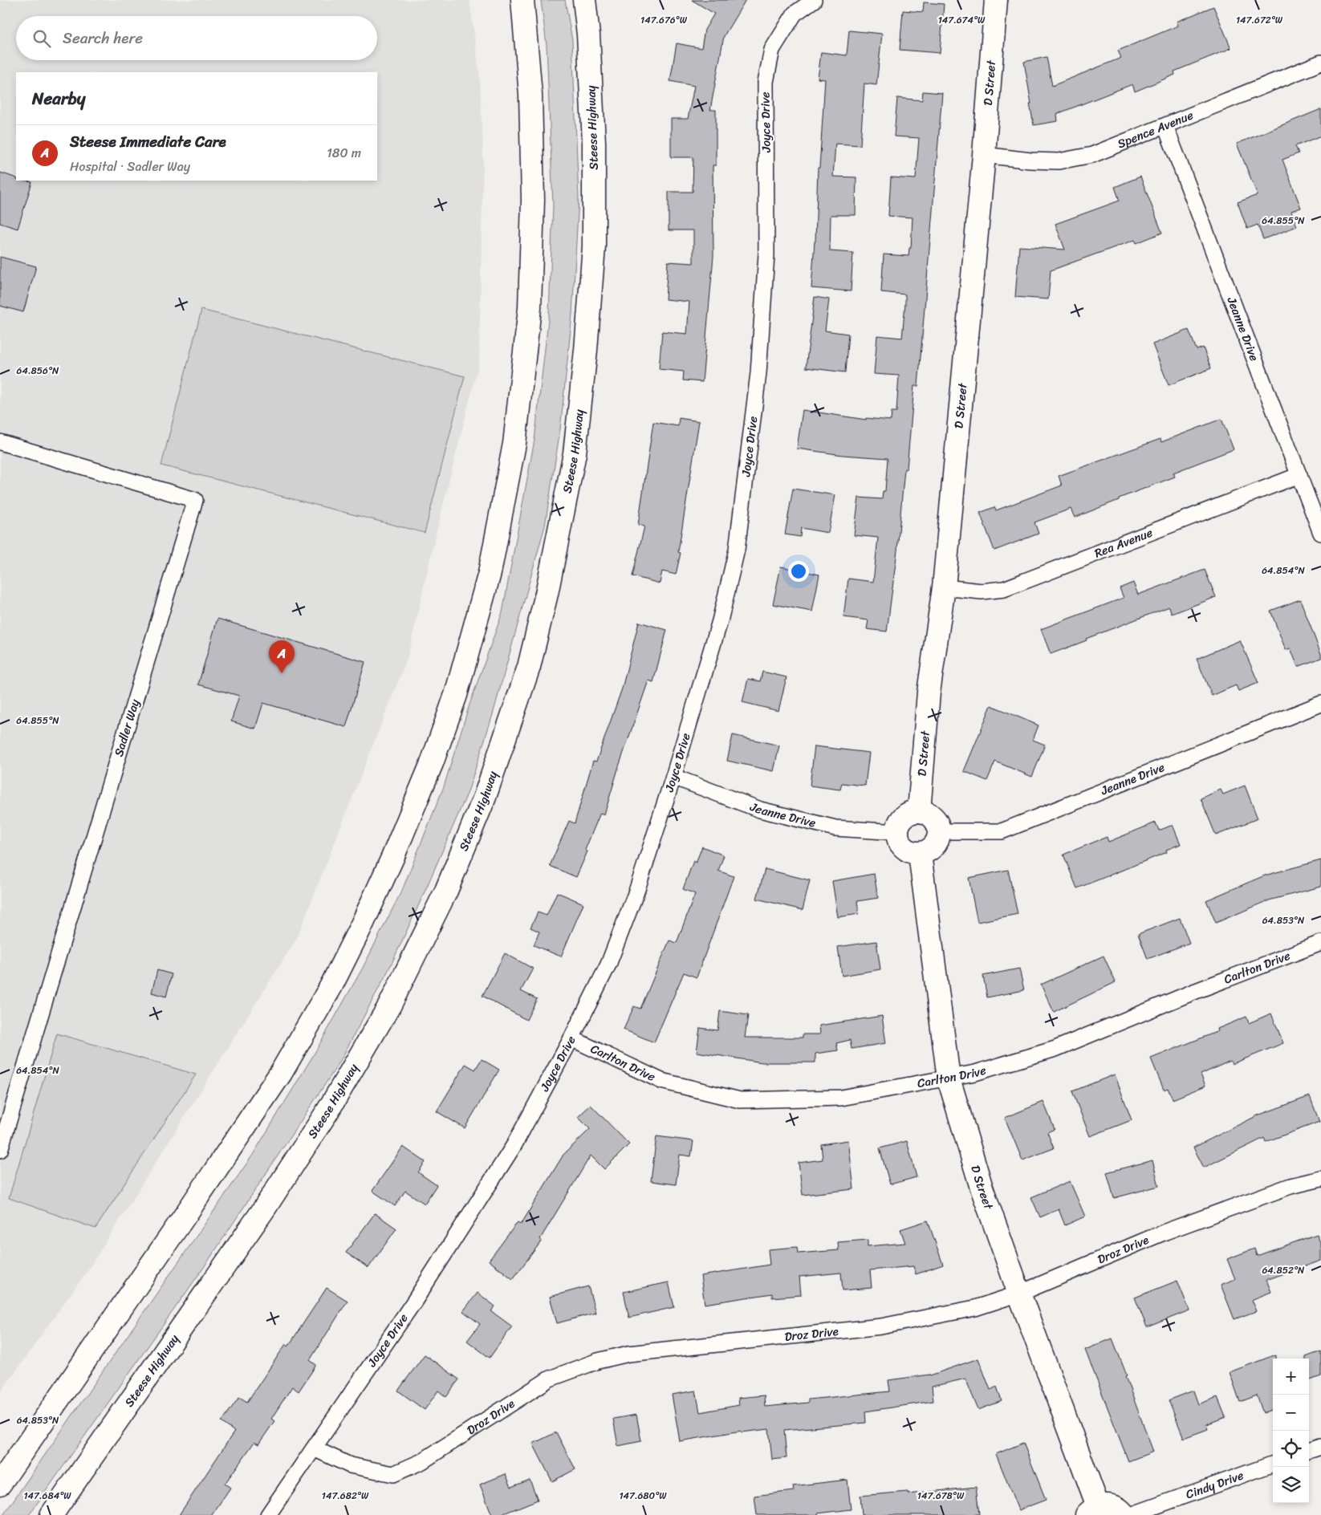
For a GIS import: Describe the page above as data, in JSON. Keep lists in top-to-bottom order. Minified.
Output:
{"streets":{"main road":["D Street","Steese Highway"],"street":["Joyce Drive","Spence Avenue","Jeanne Drive","Rea Avenue","Sadler Way","Carlton Drive","Droz Drive","Cindy Drive"]},"crossings":[["D Street","Spence Avenue"],["D Street","Jeanne Drive"],["D Street","Rea Avenue"],["D Street","Carlton Drive"],["D Street","Droz Drive"],["Joyce Drive","Jeanne Drive"],["Joyce Drive","Carlton Drive"],["Joyce Drive","Droz Drive"],["Spence Avenue","Jeanne Drive"],["Jeanne Drive","Rea Avenue"]],"page":{"search":"Search here","heading":"Nearby","list":[{"mark":"A","name":"Steese Immediate Care","note":"Hospital · Sadler Way","value":"180 m"}],"pins":"A","map_buttons":["+","−"]},"coordinates":["147.672°W","147.676°W","147.674°W","64.855°N","64.856°N","64.854°N","64.853°N","64.852°N","147.684°W","147.682°W","147.680°W","147.678°W"]}
